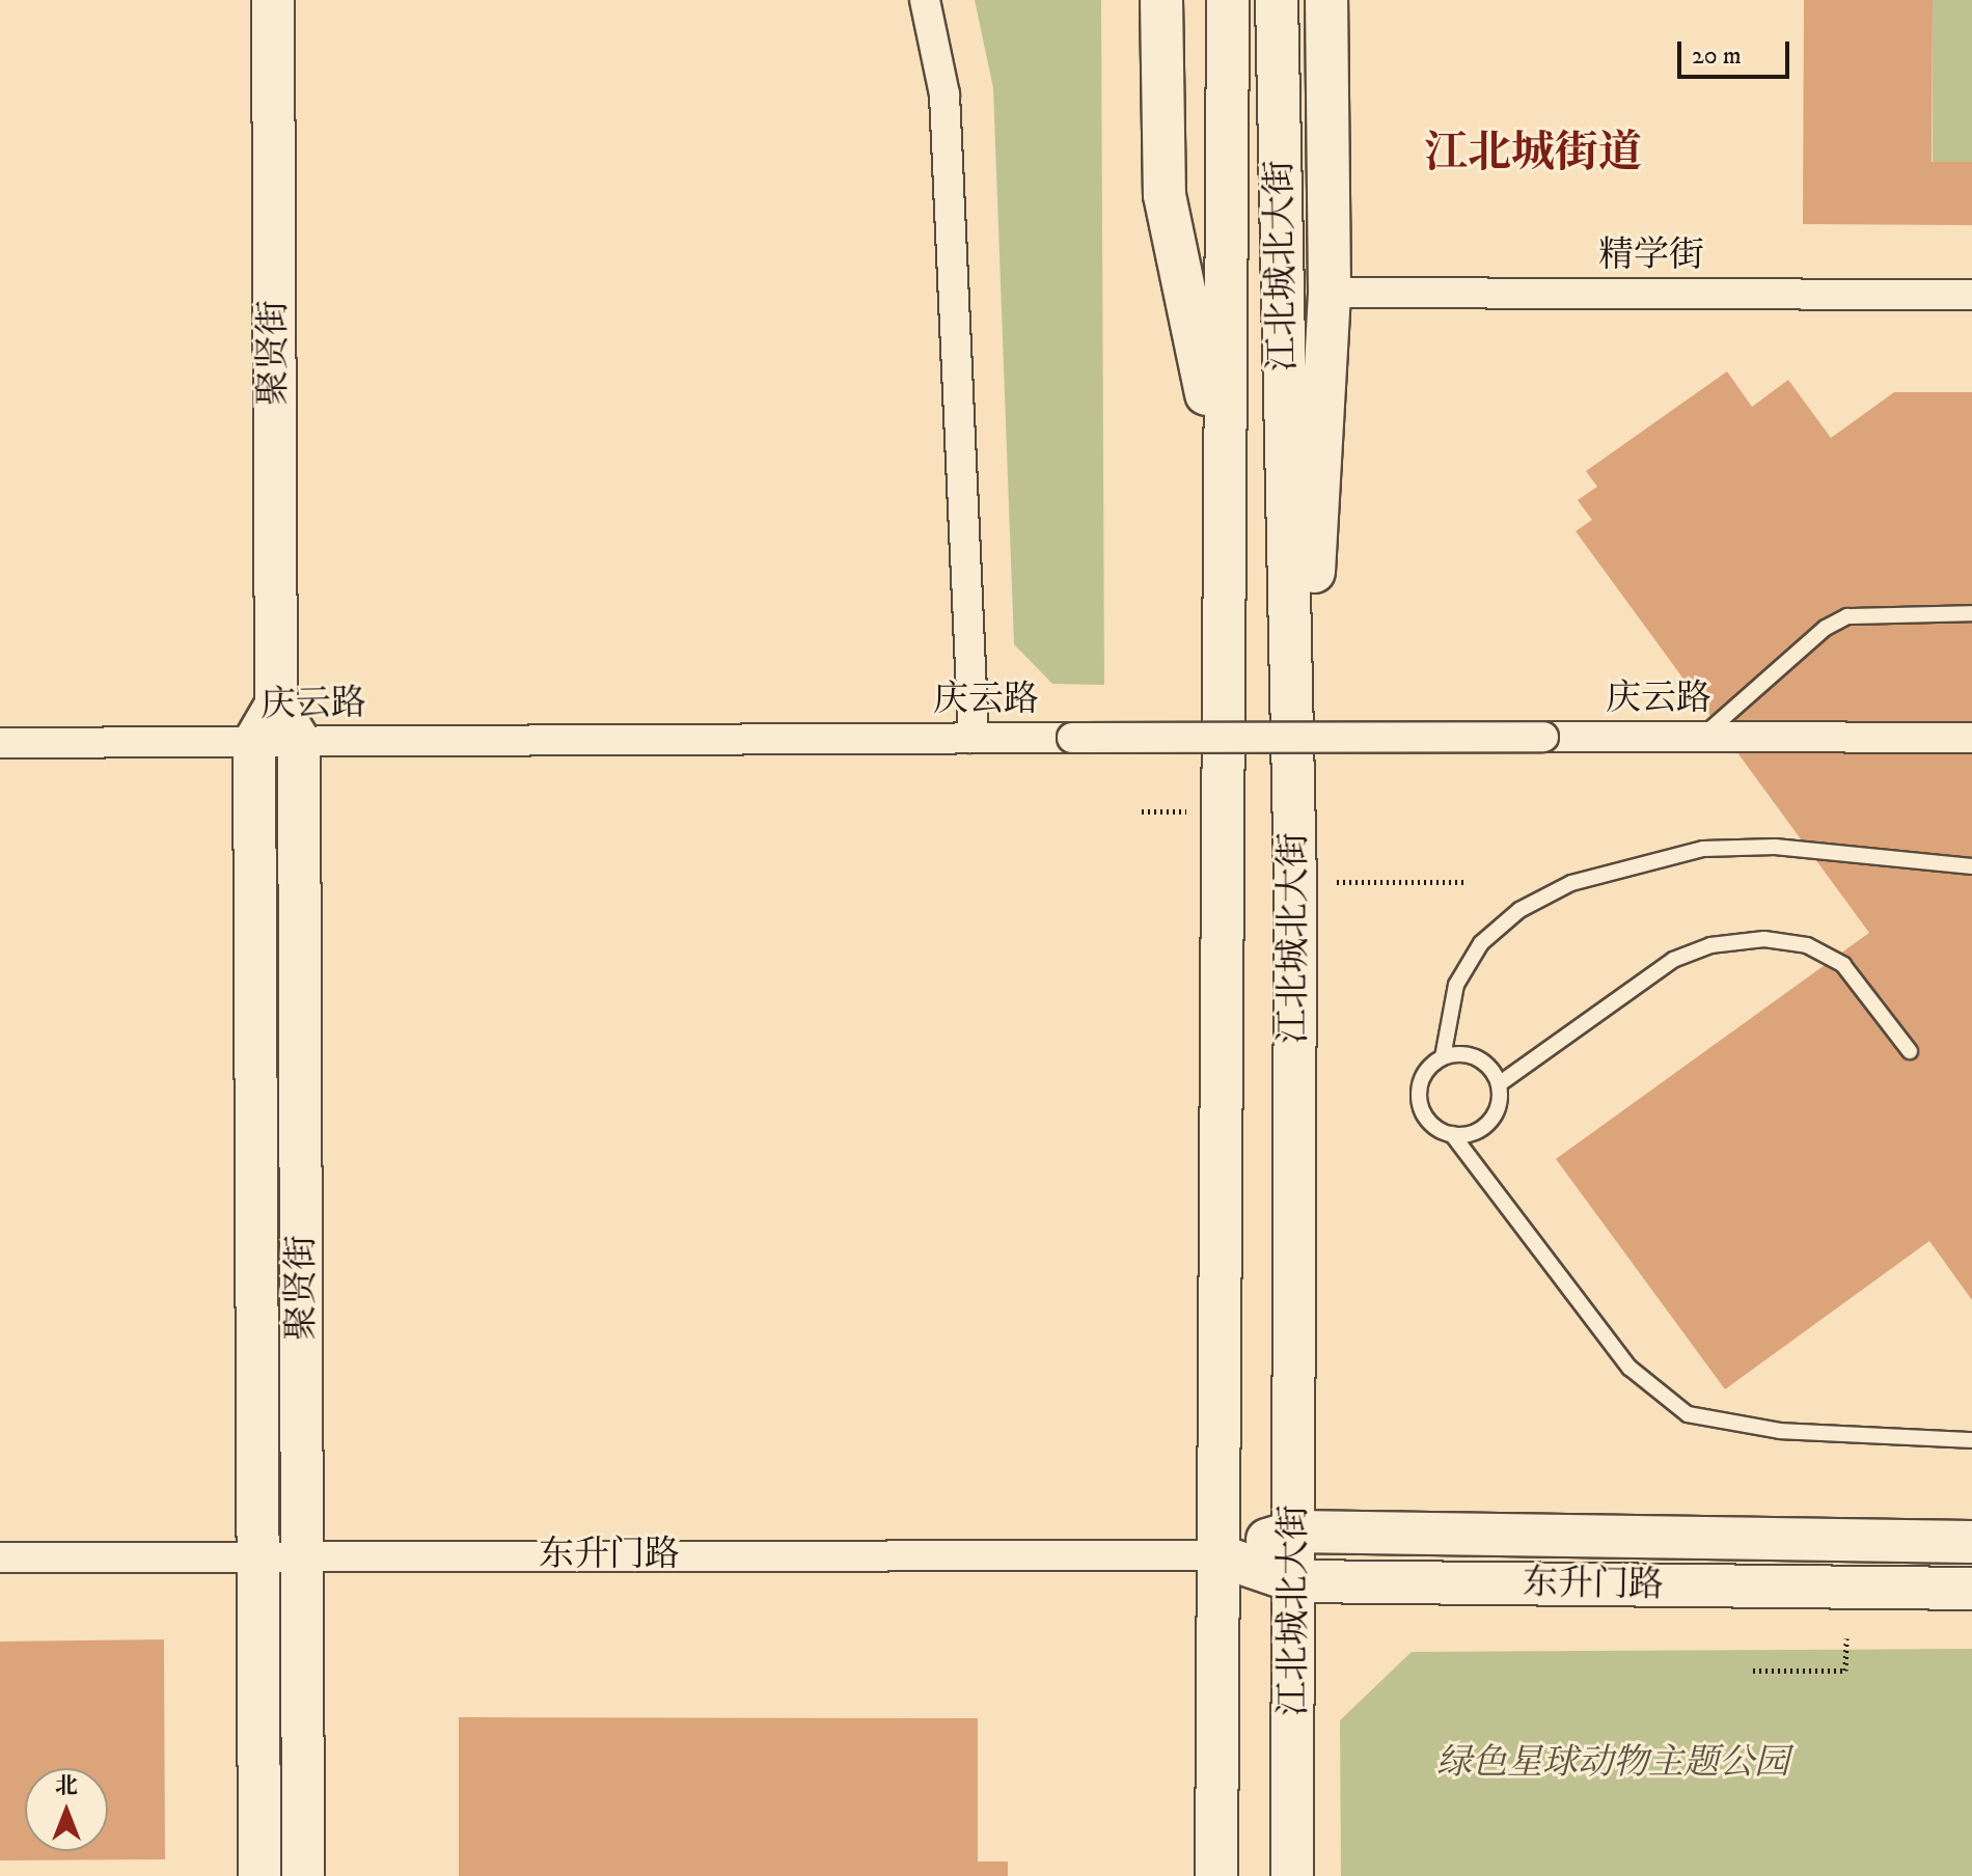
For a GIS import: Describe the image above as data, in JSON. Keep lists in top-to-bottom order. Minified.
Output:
{"streets":{"main road":["江北城北大街","聚贤街","东升门路"],"street":["精学街","庆云路"]},"crossings":[["江北城北大街","东升门路"],["聚贤街","庆云路"],["聚贤街","东升门路"]],"districts":["江北城街道"],"parks":["绿色星球动物主题公园"],"scale_bar":"20 m","north":"top"}
